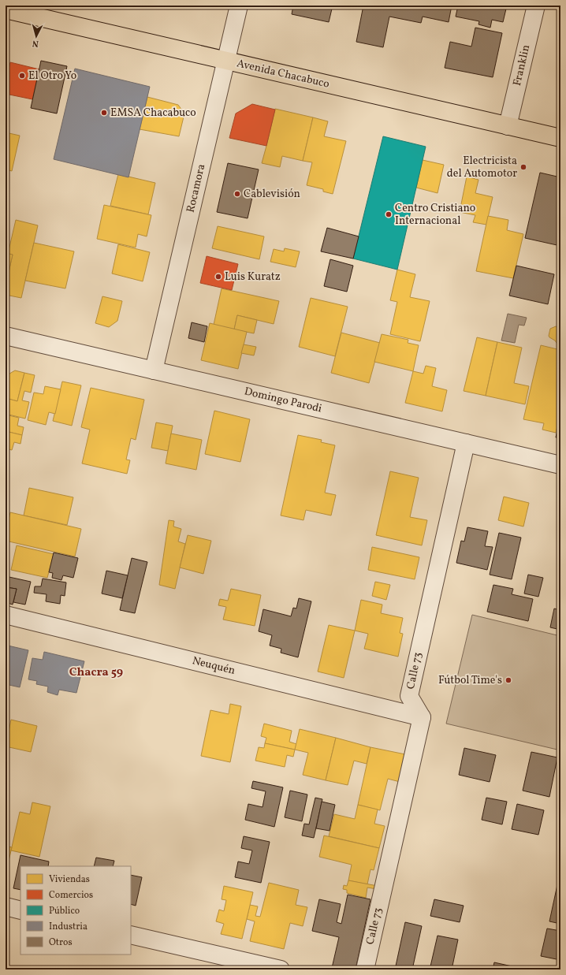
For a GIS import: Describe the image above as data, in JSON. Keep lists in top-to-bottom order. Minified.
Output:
{"streets":{"main road":["Avenida Chacabuco"],"street":["Franklin","Rocamora","Domingo Parodi","Neuquén","Calle 73"]},"crossings":[["Franklin","Avenida Chacabuco"],["Avenida Chacabuco","Rocamora"],["Rocamora","Domingo Parodi"],["Domingo Parodi","Calle 73"],["Neuquén","Calle 73"]],"districts":["Chacra 59"],"places":["El Otro Yo","EMSA Chacabuco","Electricista del Automotor","Cablevisión","Centro Cristiano Internacional","Luis Kuratz","Fútbol Time's"],"legend":["Viviendas","Comercios","Público","Industria","Otros"],"north":"bottom"}
